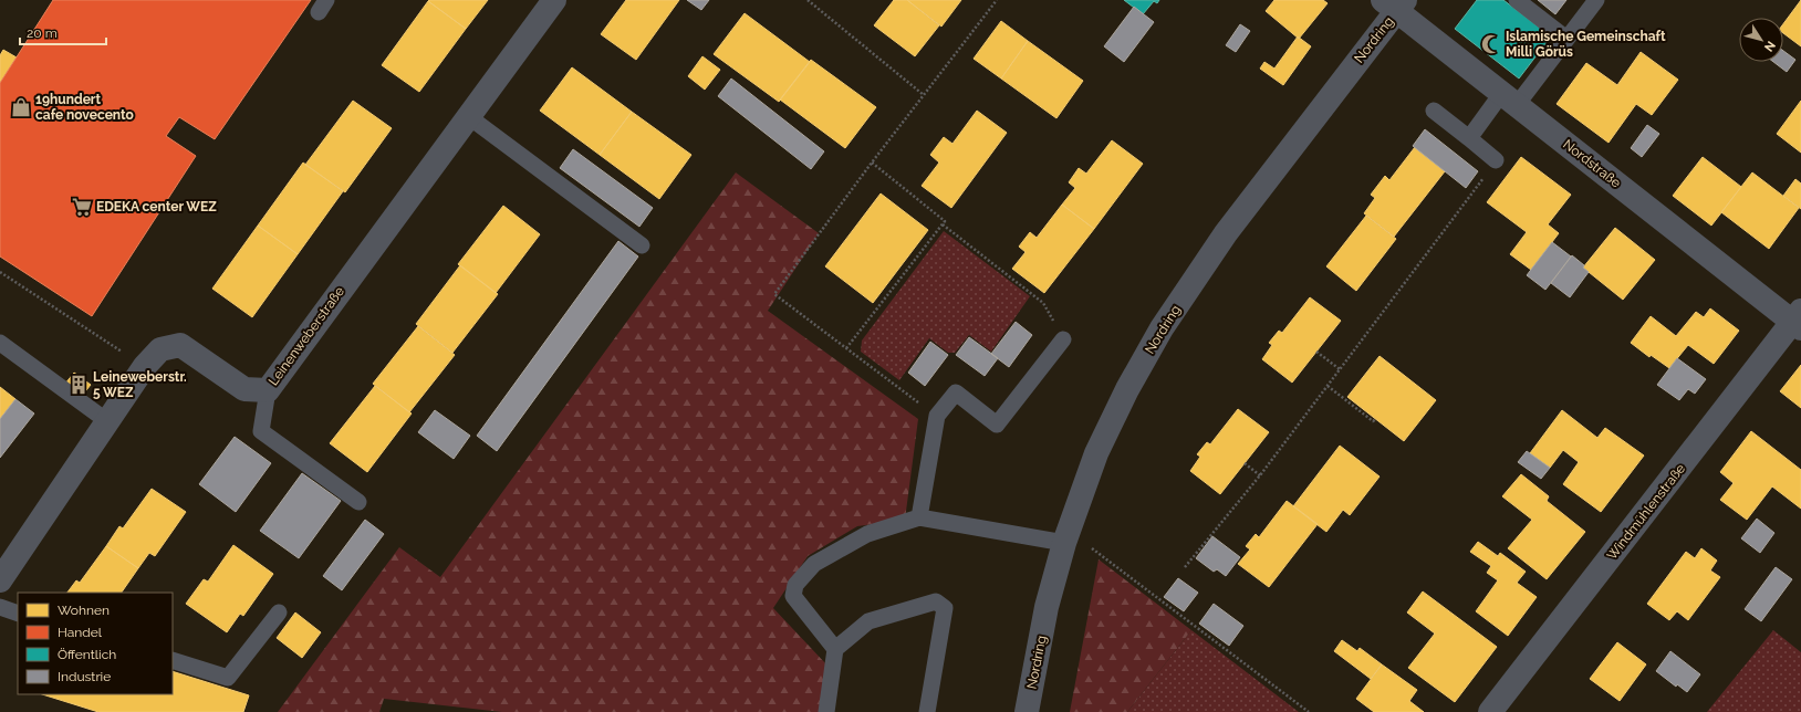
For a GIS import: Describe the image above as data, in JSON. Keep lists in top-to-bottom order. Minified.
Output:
{"streets":{"street":["Nordring","Nordstraße","Leinenweberstraße","Windmühlenstraße"]},"crossings":[["Nordring","Nordstraße"],["Nordstraße","Windmühlenstraße"]],"places":{"mosque":["Islamische Gemeinschaft Milli Görüs"],"shop":["19hundert cafe novecento"],"supermarket":["EDEKA center WEZ"],"building":["Leineweberstr. 5 WEZ"]},"legend":["Wohnen","Handel","Öffentlich","Industrie"],"scale_bar":"20 m","north":"bottom right"}
